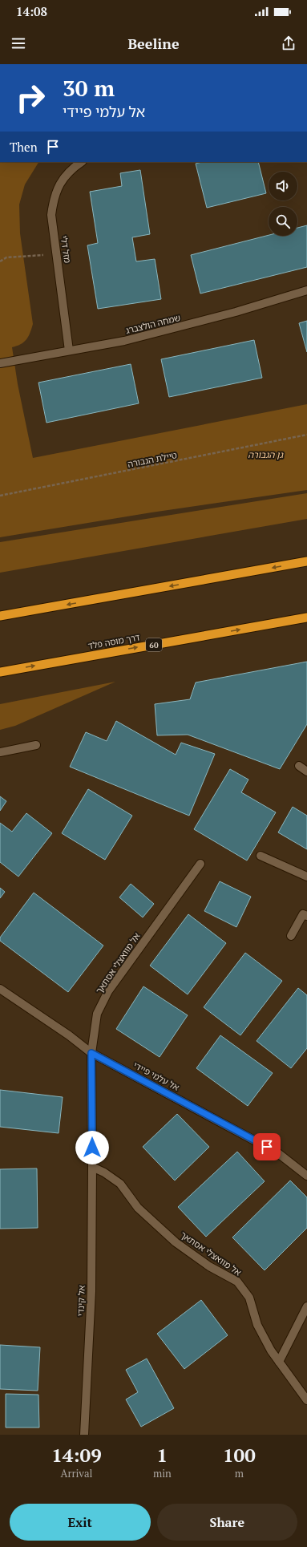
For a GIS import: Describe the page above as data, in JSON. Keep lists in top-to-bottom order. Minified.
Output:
{"streets":{"highway":["דרך מוסה פלד","60"],"street":["מזל דלי","שמחה הולצברג","אל מוואצלי אסתאך","אל עלמי פיידי","אל קינדי"],"path":["טיילת הגבורה"]},"crossings":[["מזל דלי","שמחה הולצברג"],["אל מוואצלי אסתאך","אל עלמי פיידי"],["אל מוואצלי אסתאך","אל קינדי"]],"parks":["גן הגבורה"],"page":{"status":"14:08","header":"Beeline","turn":["30 m","אל עלמי פיידי"],"then":"Then","eta":["14:09","Arrival","1","min","100","m"],"buttons":["Exit","Share"]}}
